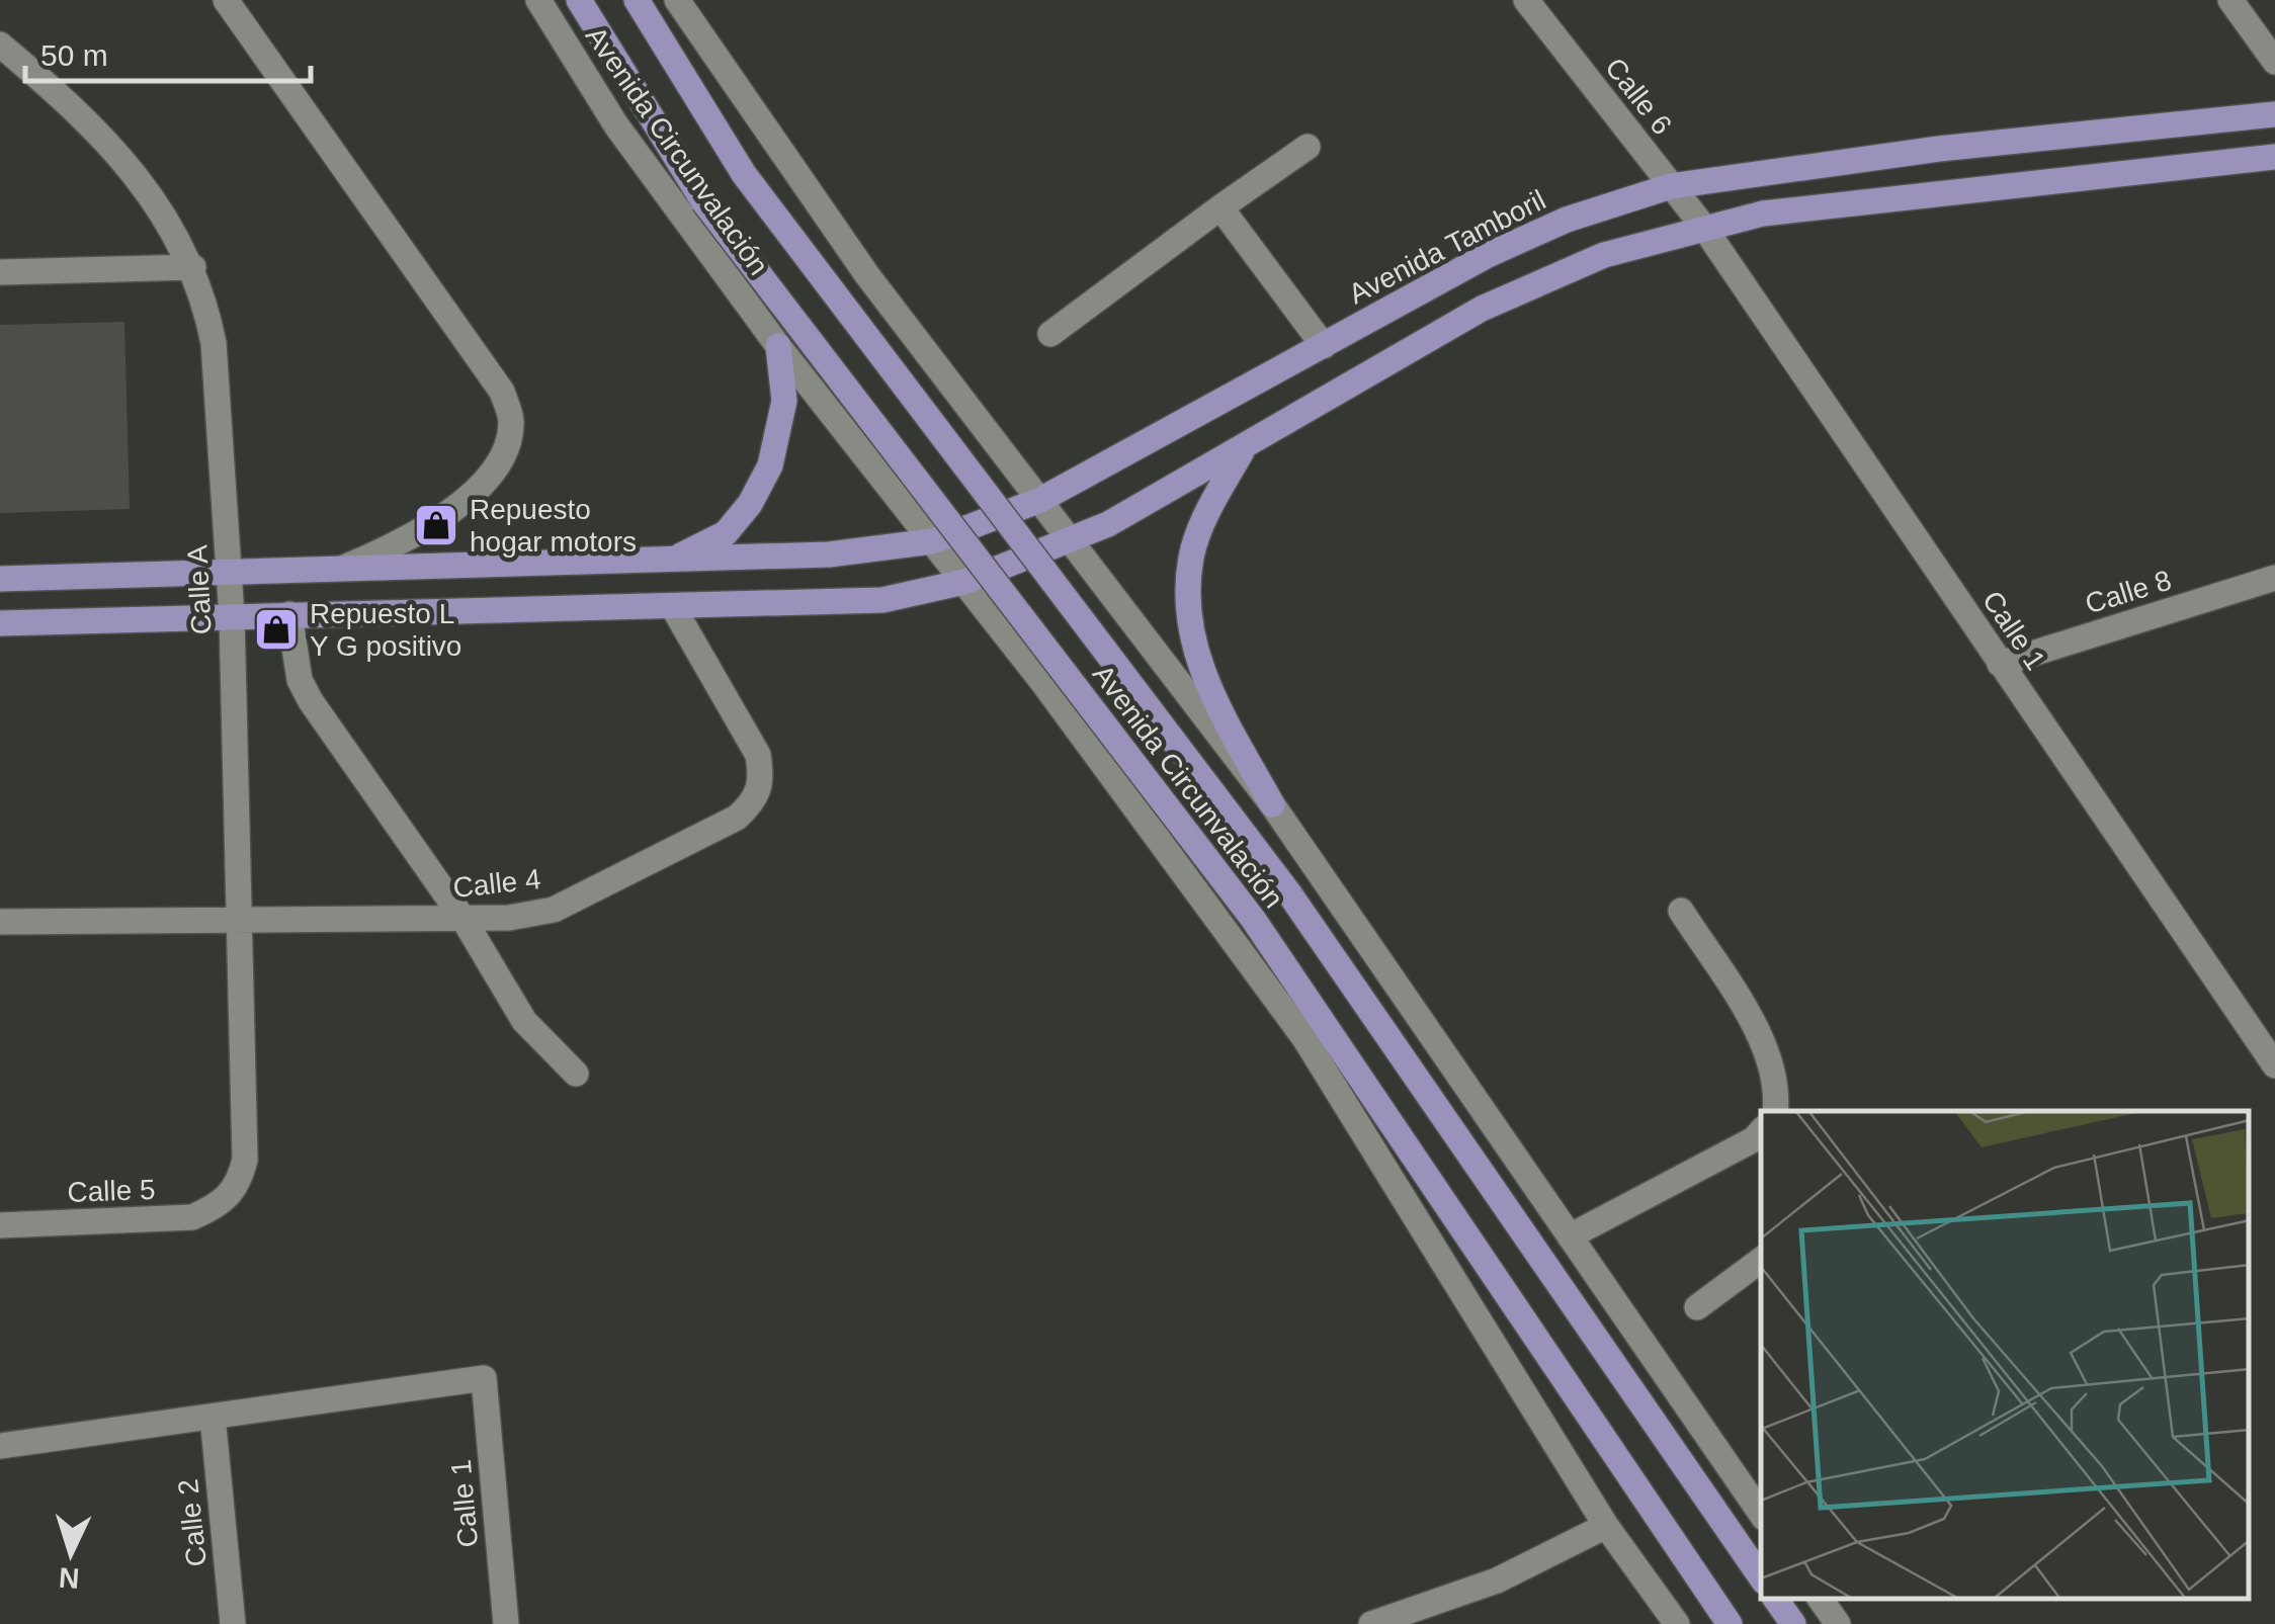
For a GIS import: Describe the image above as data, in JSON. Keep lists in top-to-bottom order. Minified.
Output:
{"streets":{"main road":["Avenida Circunvalación","Avenida Tamboril"],"street":["Calle 6","Calle A","Calle 8","Calle 1","Calle 4","Calle 5","Calle 2"]},"crossings":[["Calle 6","Avenida Tamboril"],["Calle 6","Calle 1"],["Avenida Circunvalación","Avenida Tamboril"],["Avenida Tamboril","Calle A"],["Calle A","Calle 4"],["Calle A","Calle 5"],["Calle 8","Calle 1"],["Calle 1","Calle 2"]],"places":{"shop":["Repuesto hogar motors","Repuesto L Y G positivo"]},"scale_bar":"50 m","north":"bottom"}
